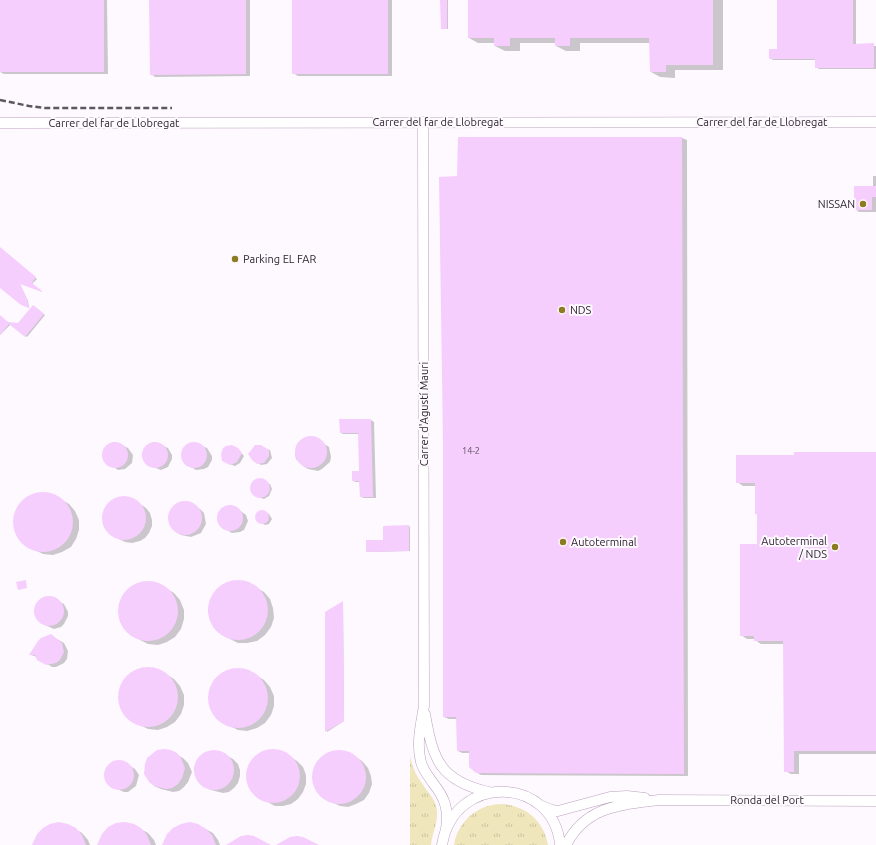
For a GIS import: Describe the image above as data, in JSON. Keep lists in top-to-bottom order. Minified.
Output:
{"streets":{"street":["Carrer del far de Llobregat","Carrer d'Agustí Mauri","Ronda del Port"]},"crossings":[["Carrer del far de Llobregat","Carrer d'Agustí Mauri"]],"places":["NISSAN","Parking EL FAR","NDS","Autoterminal","Autoterminal / NDS"],"house_numbers":["14-2"]}
